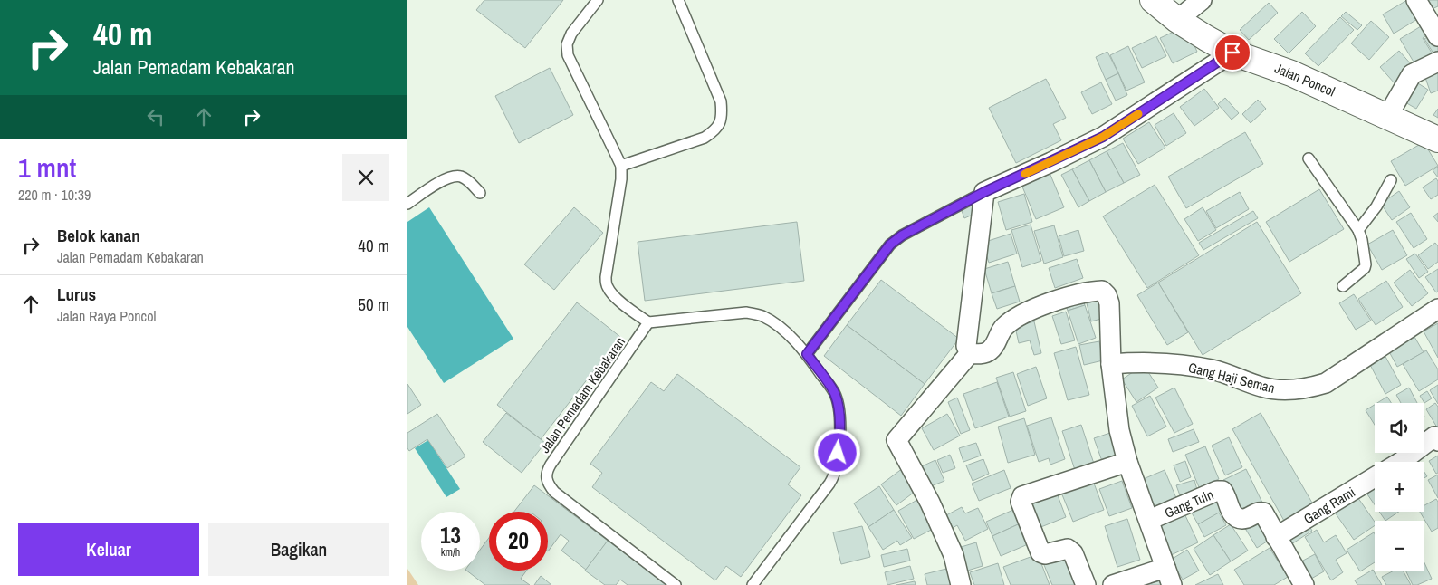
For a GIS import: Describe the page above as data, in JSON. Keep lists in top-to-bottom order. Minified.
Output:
{"streets":{"street":["Jalan Poncol","Gang Haji Seman","Gang Tuin","Gang Rami"],"lane":["Jalan Pemadam Kebakaran"]},"crossings":[["Gang Tuin","Gang Rami"]],"page":{"turn":["40 m","Jalan Pemadam Kebakaran"],"heading":["1 mnt","220 m · 10:39"],"list":[{"name":"Belok kanan","note":"Jalan Pemadam Kebakaran","value":"40 m"},{"name":"Lurus","note":"Jalan Raya Poncol","value":"50 m"}],"map_buttons":["+","−"],"speed":"13 km/h","limit":"20","buttons":["Keluar","Bagikan"]}}
